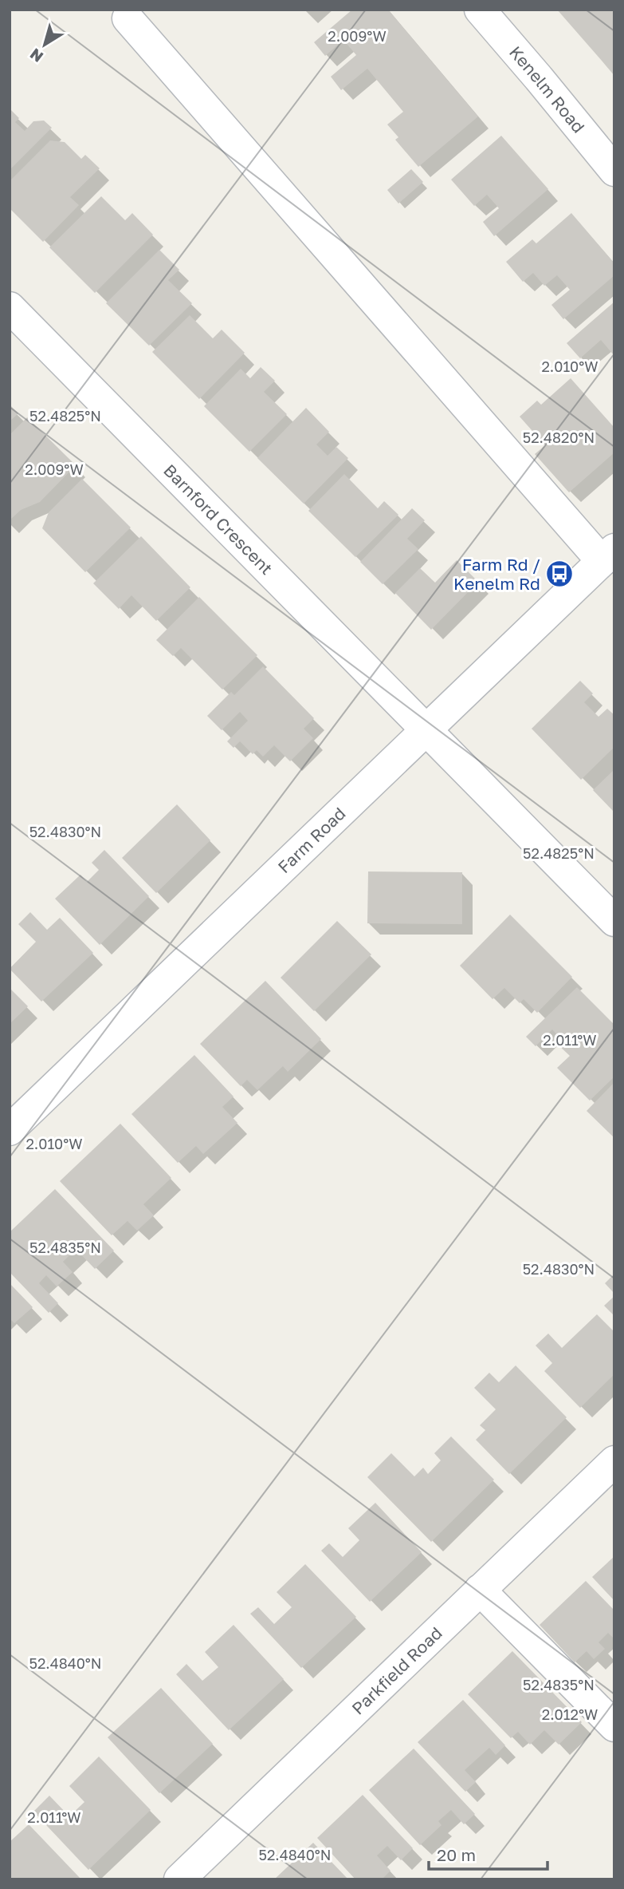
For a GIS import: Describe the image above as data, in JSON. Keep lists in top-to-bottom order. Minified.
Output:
{"streets":{"street":["Kenelm Road","Barnford Crescent","Farm Road","Parkfield Road"]},"crossings":[["Barnford Crescent","Farm Road"]],"places":{"bus stop":["Farm Rd / Kenelm Rd"]},"scale_bar":"20 m","north":"bottom left","coordinates":["2.009°W","2.010°W","52.4825°N","52.4820°N","52.4830°N","2.011°W","52.4835°N","52.4840°N","2.012°W"]}
